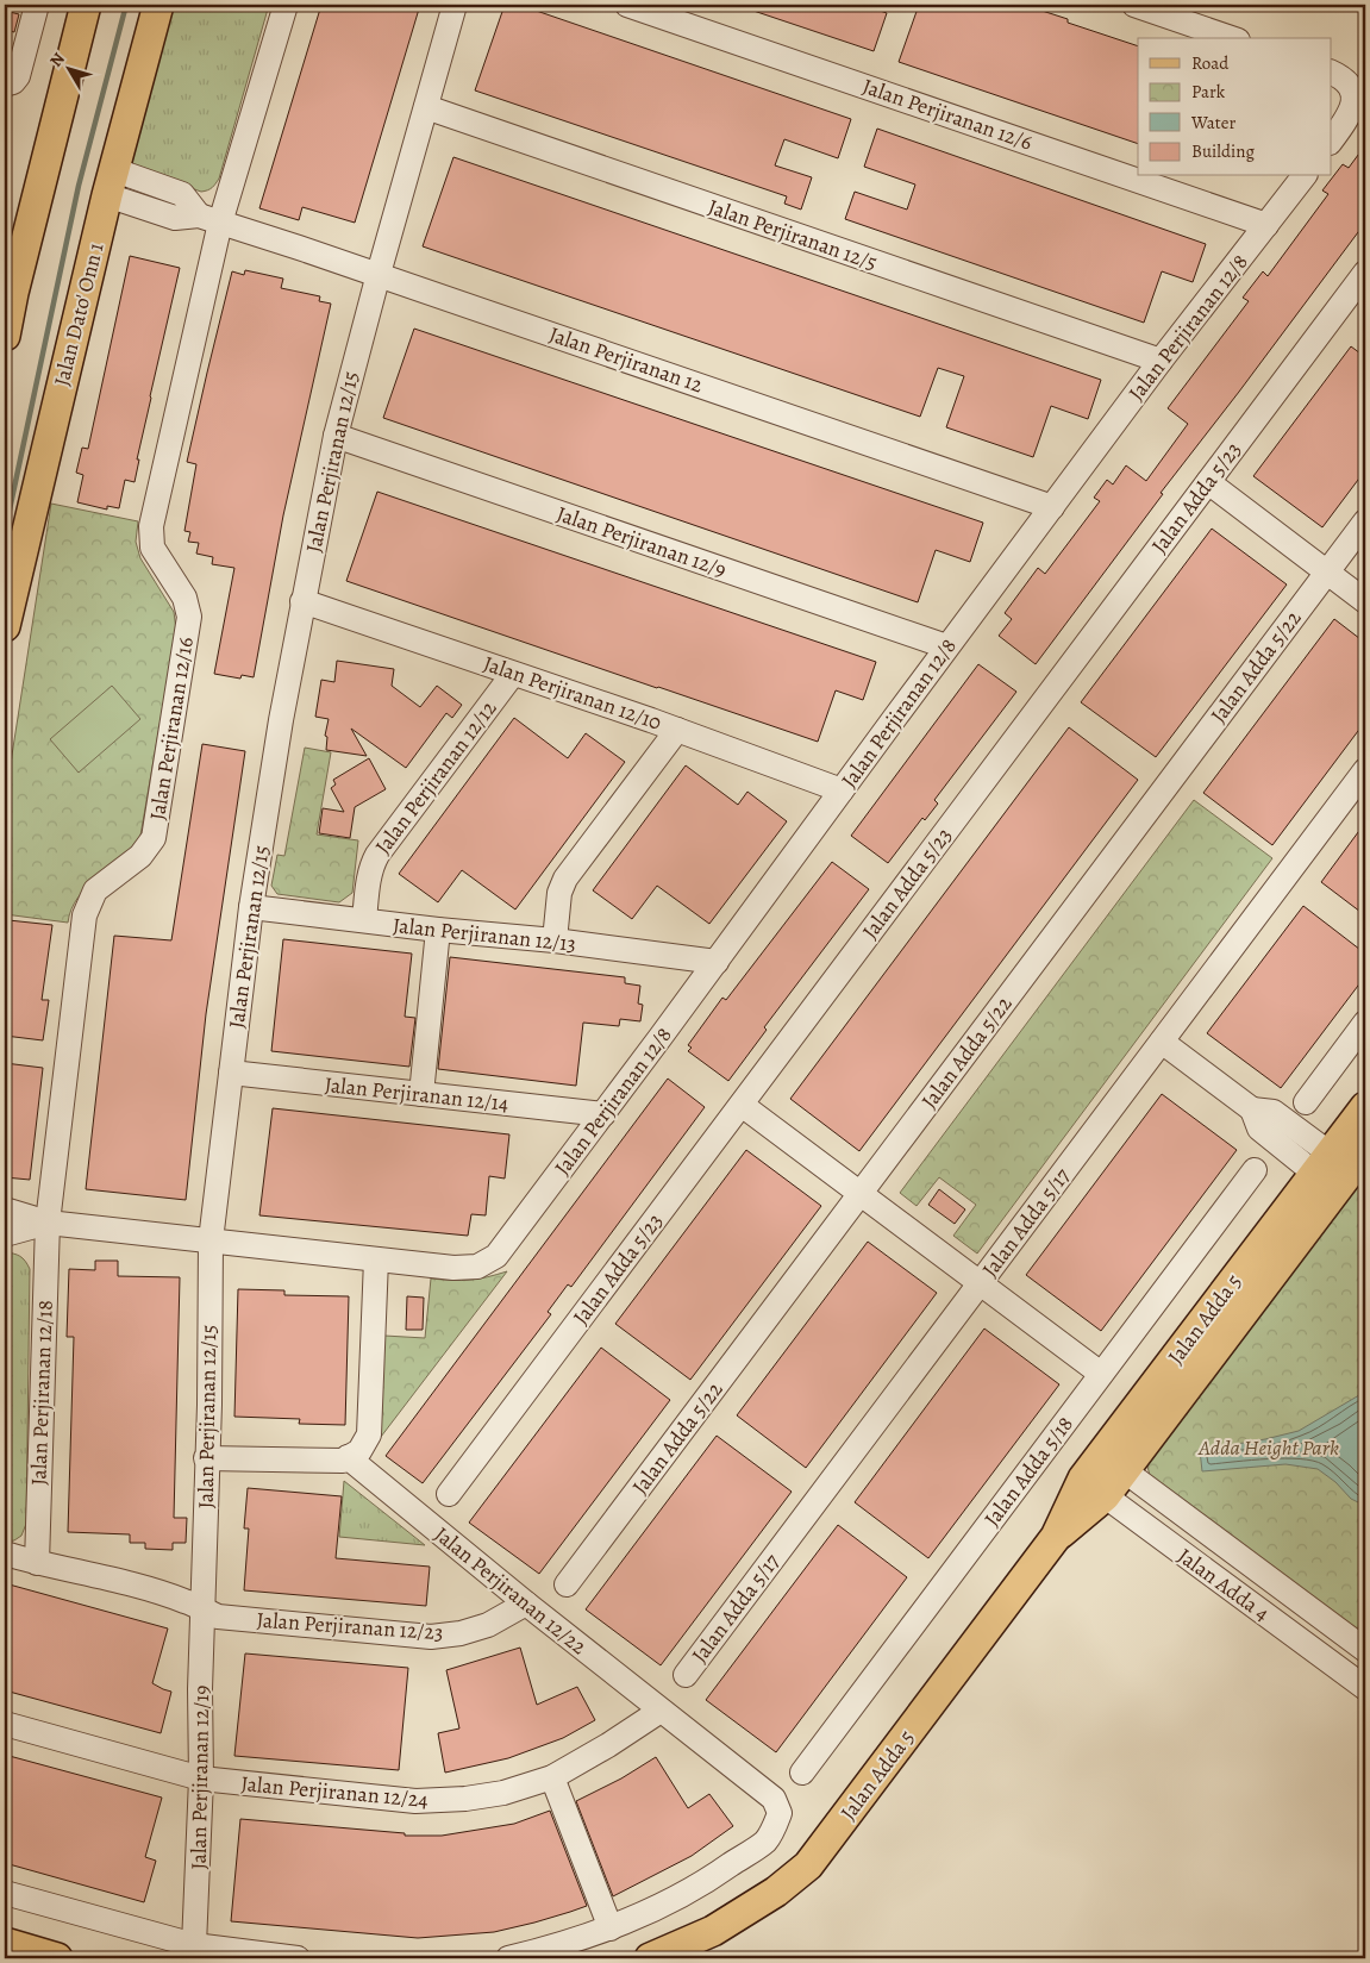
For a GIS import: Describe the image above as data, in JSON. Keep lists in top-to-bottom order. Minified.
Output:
{"streets":{"main road":["Jalan Dato' Onn 1","Jalan Adda 5"],"street":["Jalan Perjiranan 12/6","Jalan Perjiranan 12/5","Jalan Perjiranan 12/8","Jalan Perjiranan 12","Jalan Perjiranan 12/15","Jalan Adda 5/23","Jalan Perjiranan 12/9","Jalan Adda 5/22","Jalan Perjiranan 12/10","Jalan Perjiranan 12/16","Jalan Perjiranan 12/12","Jalan Perjiranan 12/13","Jalan Perjiranan 12/14","Jalan Adda 5/17","Jalan Perjiranan 12/18","Jalan Adda 5/18","Jalan Adda 4","Jalan Perjiranan 12/22","Jalan Perjiranan 12/23","Jalan Perjiranan 12/19","Jalan Perjiranan 12/24"]},"crossings":[["Jalan Perjiranan 12/6","Jalan Perjiranan 12/8"],["Jalan Perjiranan 12/5","Jalan Perjiranan 12/8"],["Jalan Perjiranan 12/5","Jalan Perjiranan 12/15"],["Jalan Perjiranan 12/8","Jalan Perjiranan 12"],["Jalan Perjiranan 12/8","Jalan Perjiranan 12/9"],["Jalan Perjiranan 12/8","Jalan Perjiranan 12/10"],["Jalan Perjiranan 12/8","Jalan Perjiranan 12/13"],["Jalan Perjiranan 12/8","Jalan Perjiranan 12/14"],["Jalan Perjiranan 12","Jalan Perjiranan 12/15"],["Jalan Perjiranan 12","Jalan Perjiranan 12/16"],["Jalan Perjiranan 12/15","Jalan Perjiranan 12/9"],["Jalan Perjiranan 12/15","Jalan Perjiranan 12/10"],["Jalan Perjiranan 12/15","Jalan Perjiranan 12/13"],["Jalan Perjiranan 12/15","Jalan Perjiranan 12/14"],["Jalan Perjiranan 12/15","Jalan Perjiranan 12/23"],["Jalan Perjiranan 12/15","Jalan Perjiranan 12/19"],["Jalan Perjiranan 12/10","Jalan Perjiranan 12/12"],["Jalan Perjiranan 12/16","Jalan Perjiranan 12/18"],["Jalan Perjiranan 12/12","Jalan Perjiranan 12/13"],["Jalan Adda 5","Jalan Adda 4"],["Jalan Perjiranan 12/18","Jalan Perjiranan 12/23"],["Jalan Perjiranan 12/22","Jalan Perjiranan 12/23"],["Jalan Perjiranan 12/22","Jalan Perjiranan 12/24"],["Jalan Perjiranan 12/23","Jalan Perjiranan 12/19"],["Jalan Perjiranan 12/19","Jalan Perjiranan 12/24"]],"parks":["Adda Height Park"],"legend":["Road","Park","Water","Building"],"north":"top left"}
